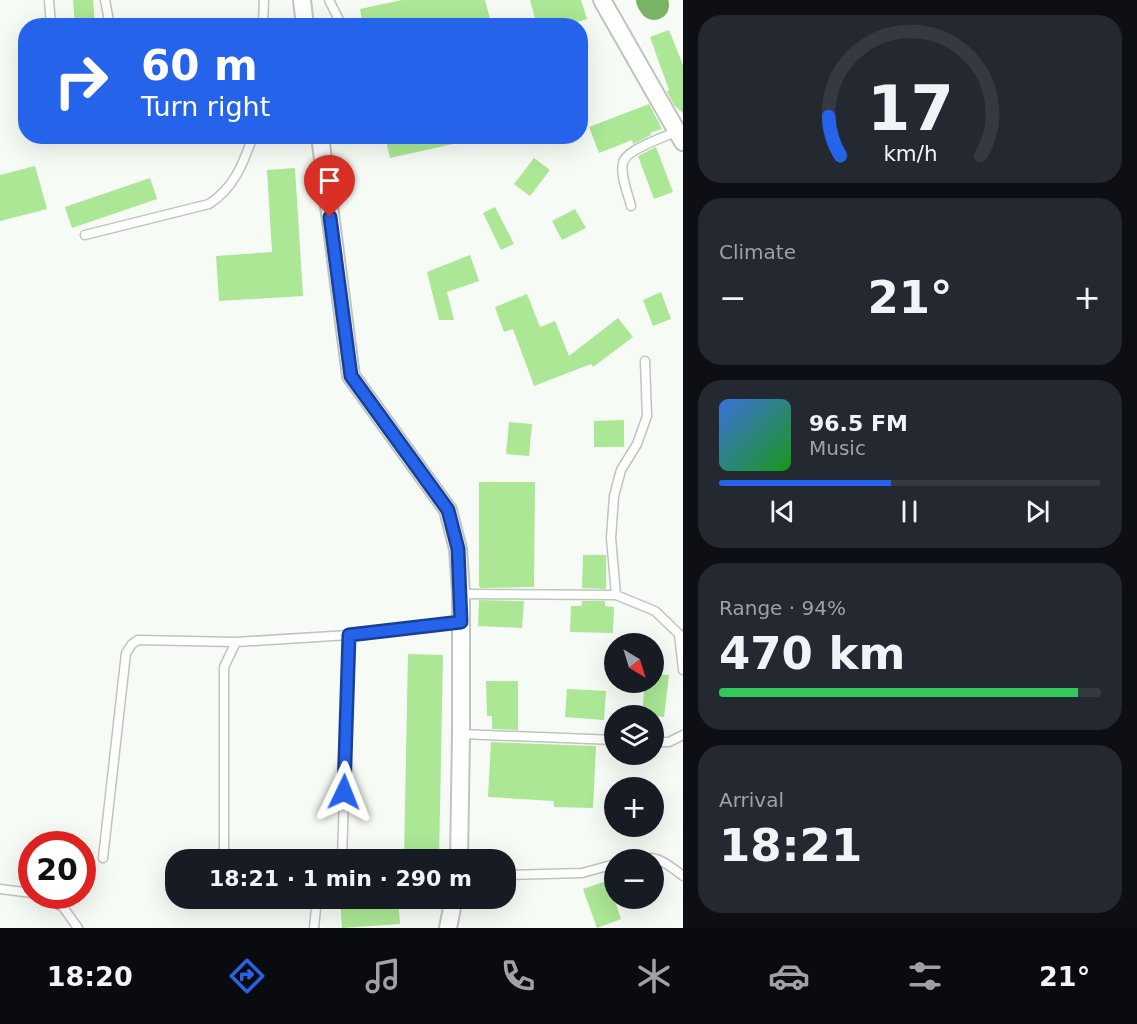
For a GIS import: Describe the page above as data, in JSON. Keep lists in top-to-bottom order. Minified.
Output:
{"north":"bottom right","page":{"turn":["60 m","Turn right"],"tile":["Climate",["Range · 94%","470 km"],["Arrival","18:21"]],"heat":["−","21°","+"],"song":["96.5 FM","Music"],"map_buttons":["+","−"],"limit":"20","trip":"18:21 · 1 min · 290 m","tabs":["18:20","21°"],"gauge":["17","km/h"]}}
